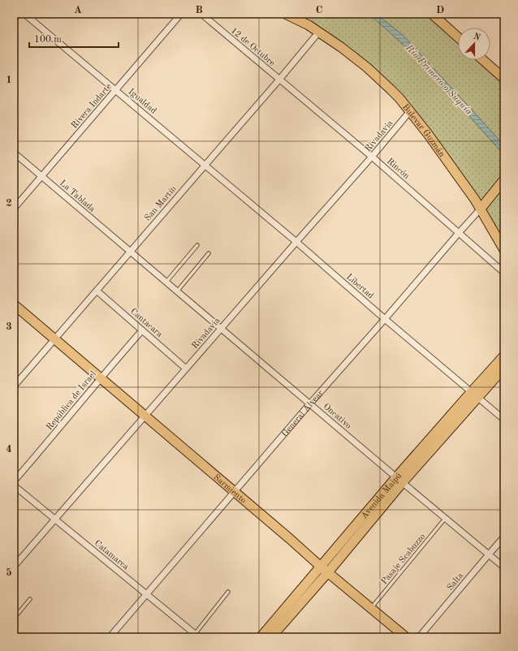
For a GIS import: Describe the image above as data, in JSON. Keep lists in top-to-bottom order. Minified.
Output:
{"streets":{"main road":["Bulevar Guzmán","General Alvear","Sarmiento","Avenida Maipú"],"street":["12 de Octubre","Igualdad","Rivera Indarte","Rivadavia","Rincón","La Tablada","San Martín","Libertad","Cantacara","República de Israel","Oncativo","Catamarca","Salta"],"lane":["Pasaje Scabuzzo"]},"crossings":[["12 de Octubre","Rincón"],["12 de Octubre","San Martín"],["Igualdad","Rivera Indarte"],["Igualdad","San Martín"],["Igualdad","Libertad"],["Rivera Indarte","La Tablada"],["Bulevar Guzmán","Rivadavia"],["Bulevar Guzmán","San Martín"],["Bulevar Guzmán","General Alvear"],["Rivadavia","Rincón"],["Rivadavia","Libertad"],["Rivadavia","Cantacara"],["Rivadavia","Oncativo"],["Rivadavia","Sarmiento"],["Rivadavia","Catamarca"],["Rincón","San Martín"],["Rincón","General Alvear"],["La Tablada","San Martín"],["La Tablada","Oncativo"],["San Martín","Libertad"],["San Martín","Cantacara"],["San Martín","Oncativo"],["San Martín","Sarmiento"],["Libertad","General Alvear"],["Libertad","Avenida Maipú"],["Cantacara","República de Israel"],["República de Israel","Sarmiento"],["General Alvear","Oncativo"],["General Alvear","Sarmiento"],["General Alvear","Catamarca"],["Oncativo","Avenida Maipú"],["Oncativo","Pasaje Scabuzzo"],["Oncativo","Salta"],["Sarmiento","Avenida Maipú"],["Sarmiento","Pasaje Scabuzzo"]],"water":["Río Primero o Suquía"],"scale_bar":"100 m","north":"top","grid":{"columns":["A","B","C","D"],"rows":["1","2","3","4","5"]}}
